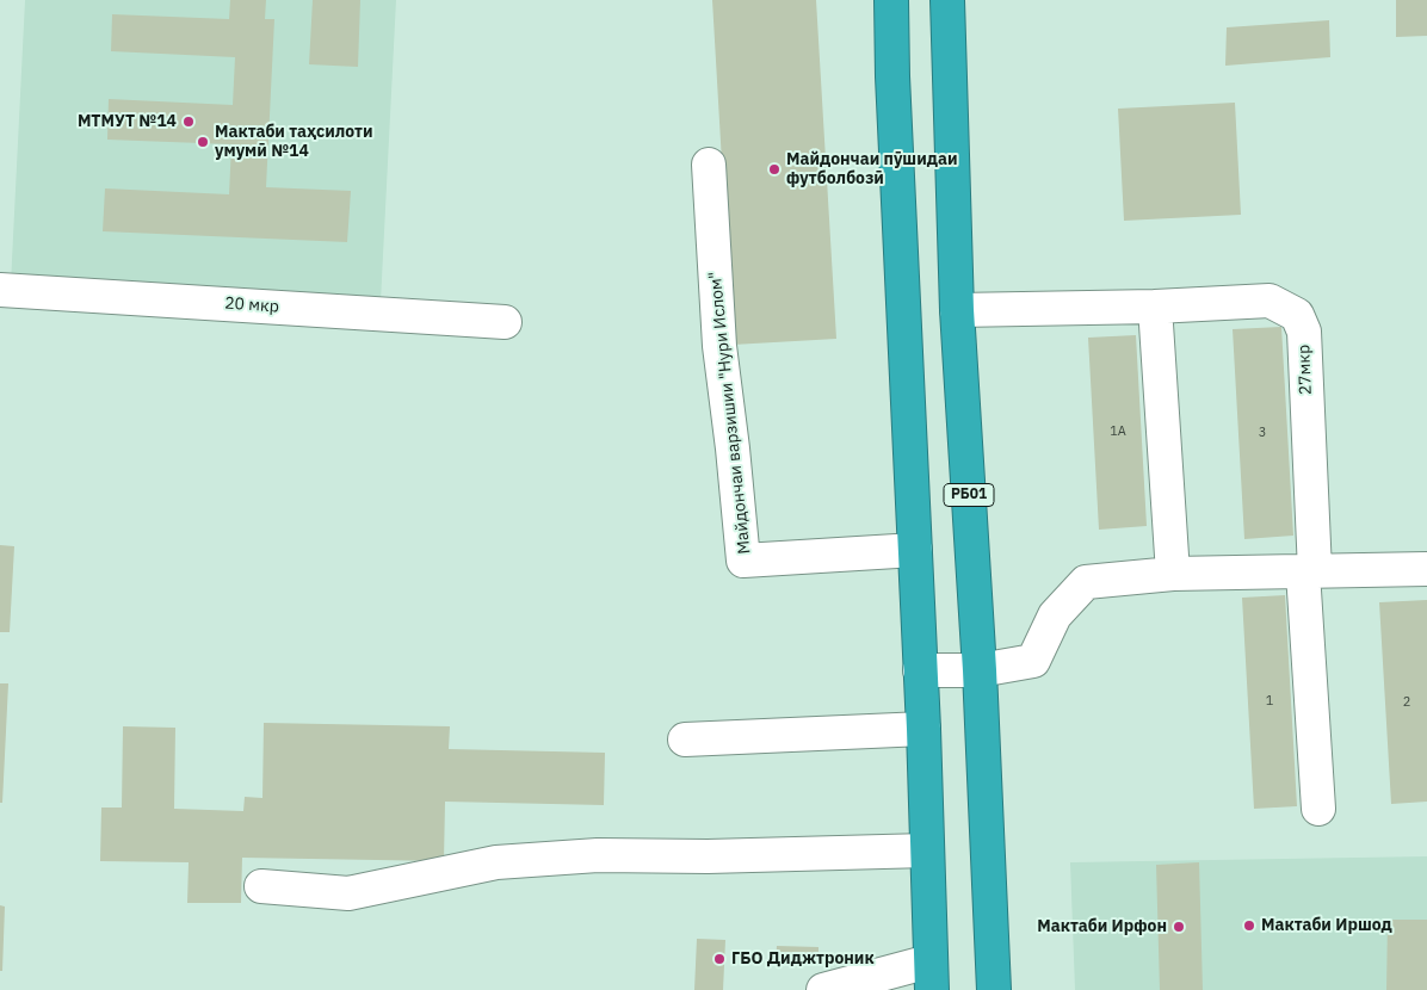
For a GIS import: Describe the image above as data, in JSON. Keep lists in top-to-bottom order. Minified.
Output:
{"streets":{"highway":["РБ01"],"street":["20 мкр","27мкр","Майдончаи варзишии \"Нури Ислом\""]},"crossings":[["27мкр","РБ01"]],"places":["МТМУТ №14","Мактаби таҳсилоти умумӣ №14","Майдончаи пӯшидаи футболбозӣ","Мактаби Иршод","Мактаби Ирфон","ГБО Диджтроник"],"house_numbers":["1А","3","1","2"]}
